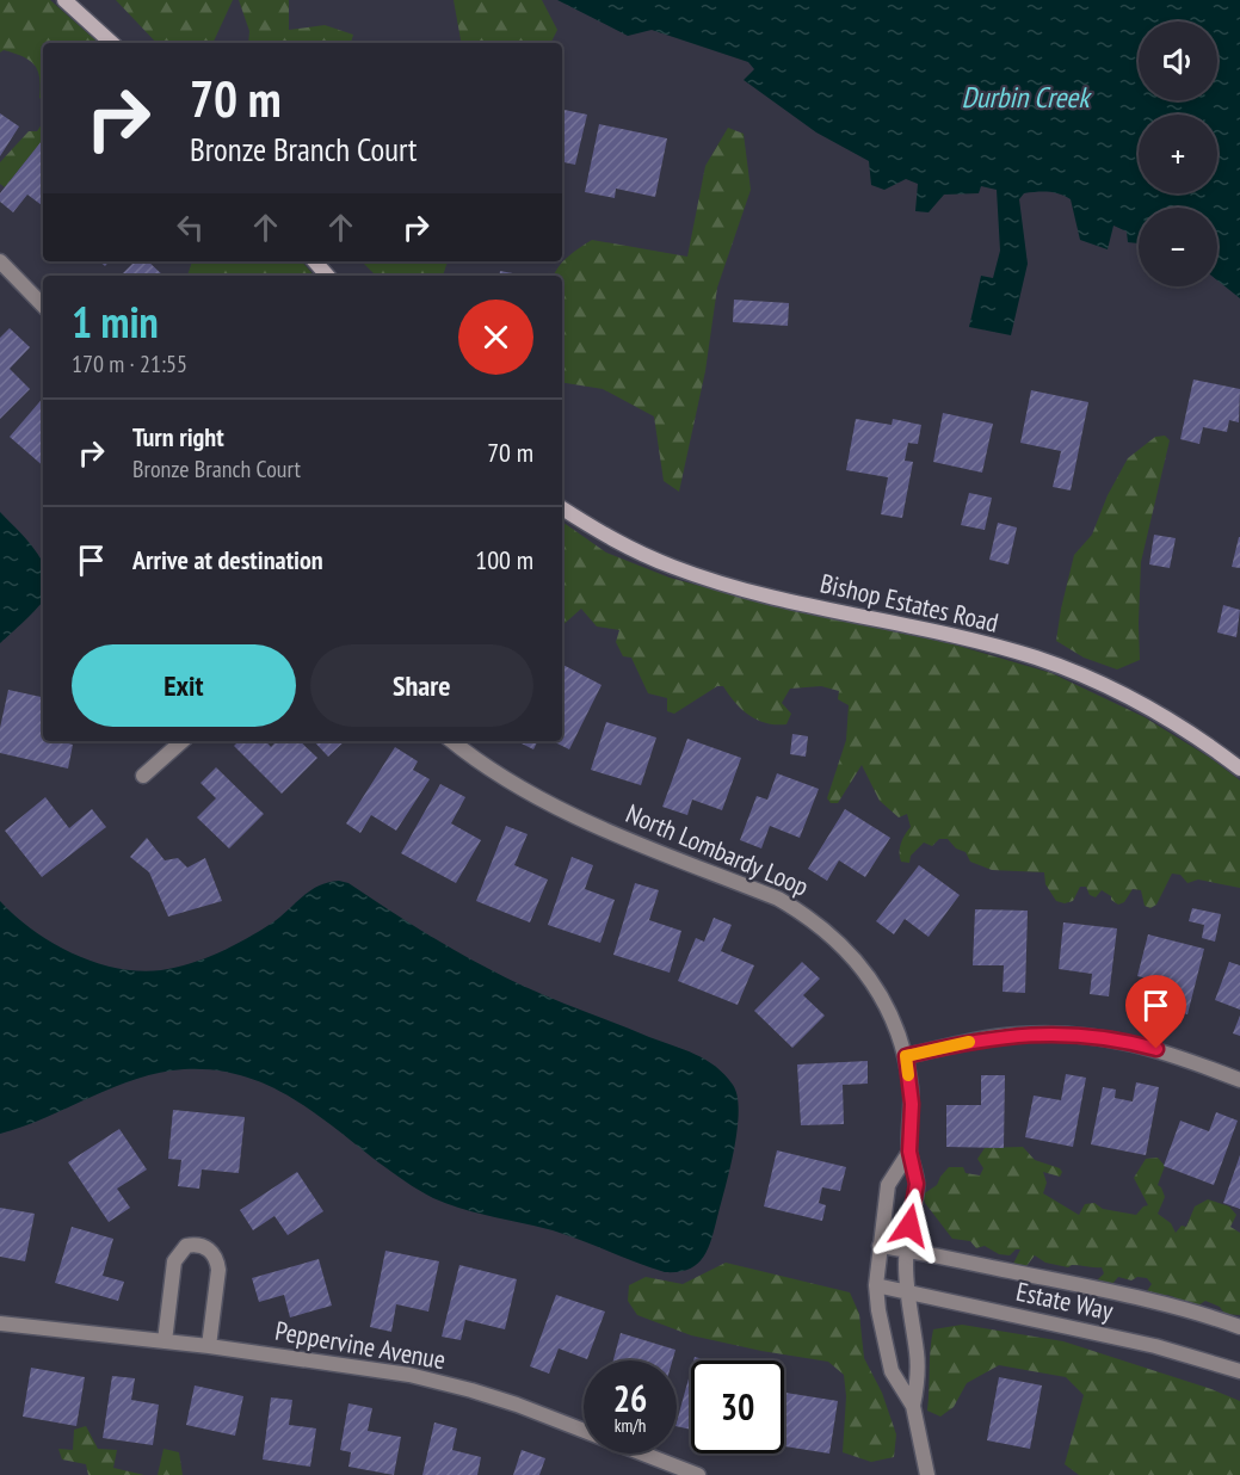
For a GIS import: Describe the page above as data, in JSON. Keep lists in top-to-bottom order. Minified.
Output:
{"streets":{"street":["Bishop Estates Road","North Lombardy Loop","Estate Way","Peppervine Avenue"]},"crossings":[["North Lombardy Loop","Estate Way"]],"water":["Durbin Creek"],"page":{"map_buttons":["+","−"],"turn":["70 m","Bronze Branch Court"],"heading":["1 min","170 m · 21:55"],"list":[{"name":"Turn right","note":"Bronze Branch Court","value":"70 m"},{"name":"Arrive at destination","value":"100 m"}],"buttons":["Exit","Share"],"speed":"26 km/h","limit":"30"}}
